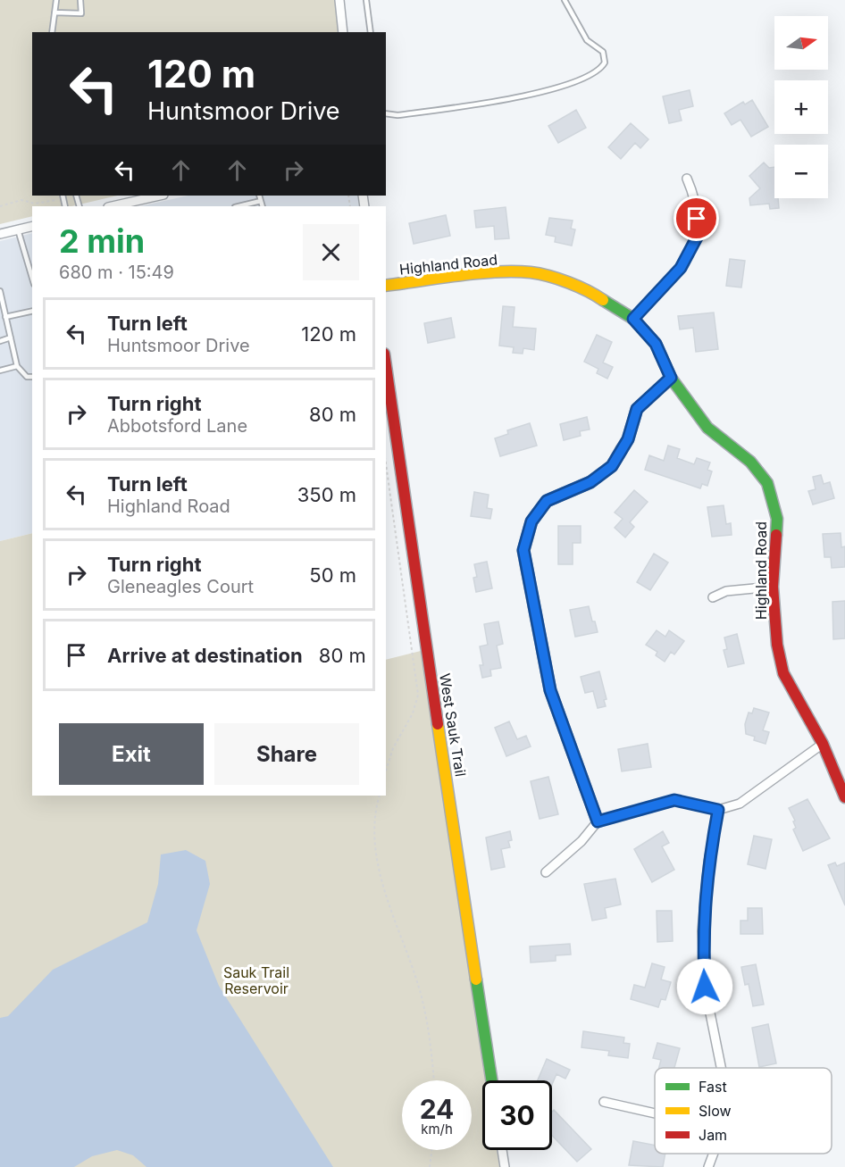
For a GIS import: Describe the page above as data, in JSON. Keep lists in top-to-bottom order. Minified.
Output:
{"streets":{"street":["Highland Road","West Sauk Trail"]},"parks":["Sauk Trail Reservoir"],"legend":["Fast","Slow","Jam"],"north":"right","page":{"map_buttons":["+","−"],"turn":["120 m","Huntsmoor Drive"],"heading":["2 min","680 m · 15:49"],"list":[{"name":"Turn left","note":"Huntsmoor Drive","value":"120 m"},{"name":"Turn right","note":"Abbotsford Lane","value":"80 m"},{"name":"Turn left","note":"Highland Road","value":"350 m"},{"name":"Turn right","note":"Gleneagles Court","value":"50 m"},{"name":"Arrive at destination","value":"80 m"}],"buttons":["Exit","Share"],"speed":"24 km/h","limit":"30"}}
